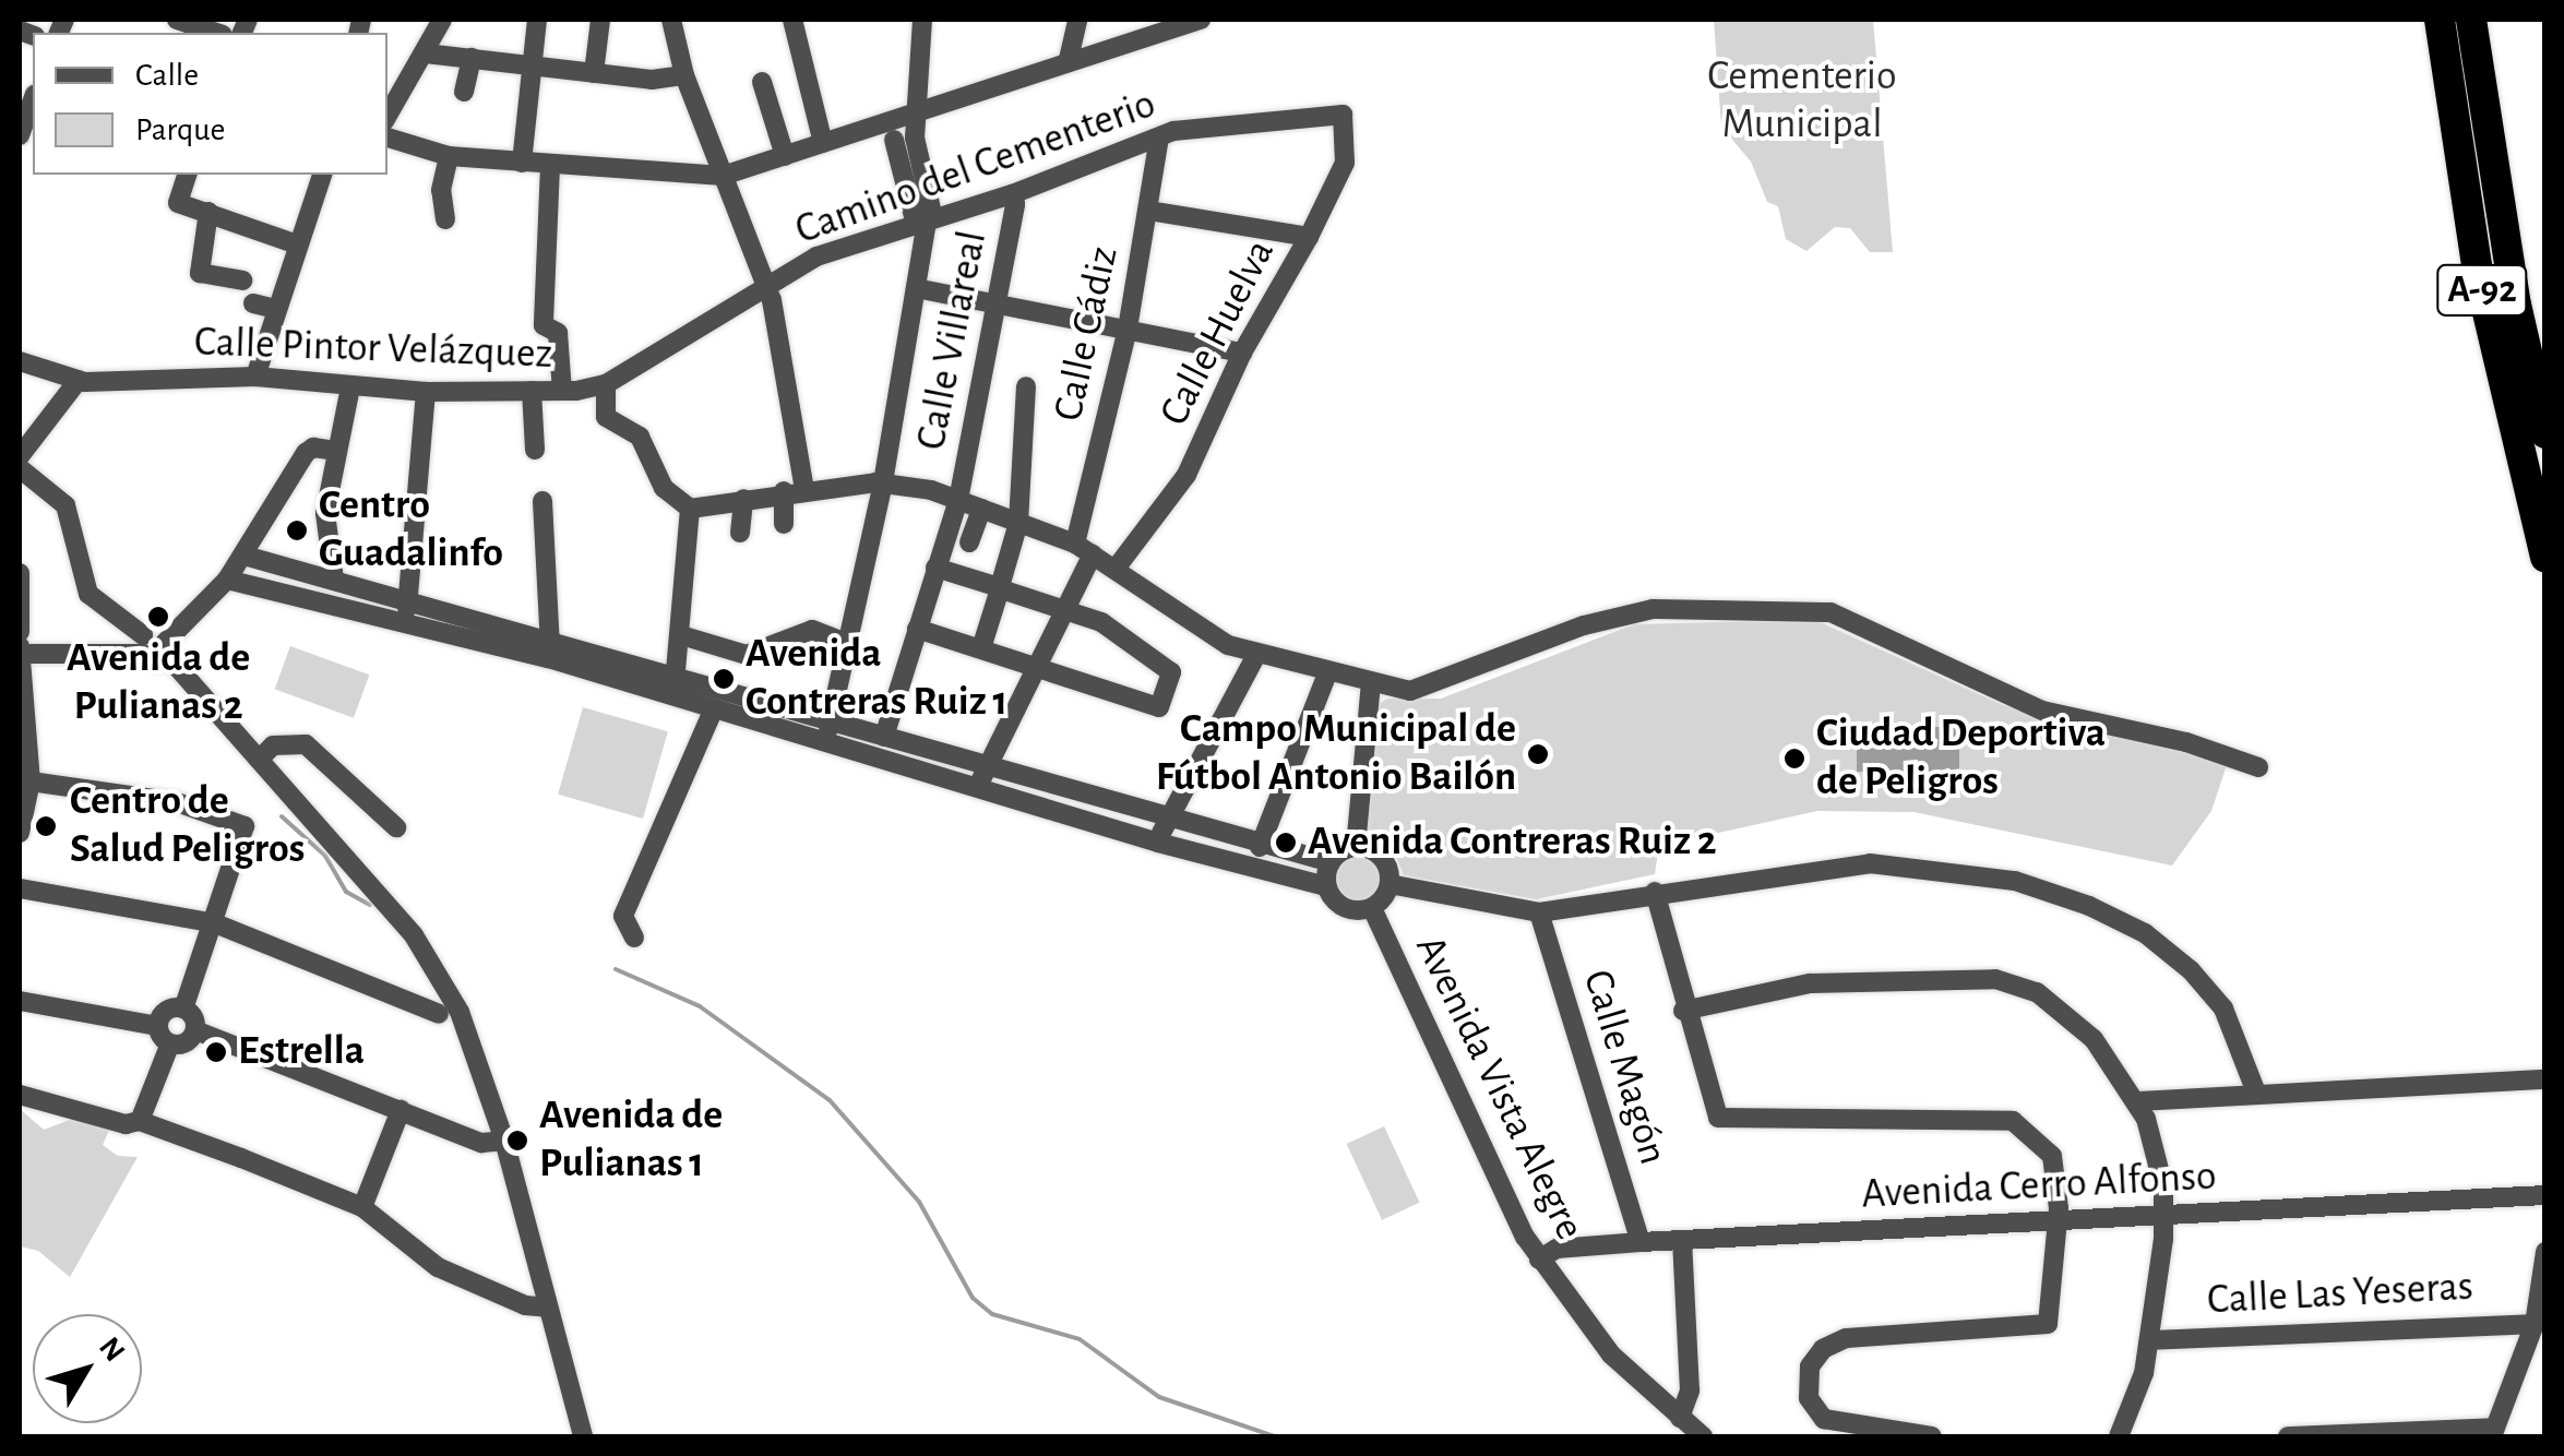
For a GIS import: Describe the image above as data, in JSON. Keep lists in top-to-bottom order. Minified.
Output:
{"streets":{"highway":["A-92"],"street":["Camino del Cementerio","Calle Huelva","Calle Cádiz","Calle Villareal","Calle Pintor Velázquez","Calle Magón","Avenida Vista Alegre","Avenida Cerro Alfonso","Calle Las Yeseras"]},"crossings":[["Camino del Cementerio","Calle Huelva"],["Camino del Cementerio","Calle Cádiz"],["Camino del Cementerio","Calle Villareal"],["Camino del Cementerio","Calle Pintor Velázquez"],["Calle Magón","Avenida Cerro Alfonso"],["Avenida Vista Alegre","Avenida Cerro Alfonso"]],"parks":["Cementerio Municipal"],"places":["Centro Guadalinfo","Avenida de Pulianas 2","Avenida Contreras Ruiz 1","Campo Municipal de Fútbol Antonio Bailón","Ciudad Deportiva de Peligros","Centro de Salud Peligros","Avenida Contreras Ruiz 2","Estrella","Avenida de Pulianas 1"],"legend":["Calle","Parque"],"north":"top right"}
